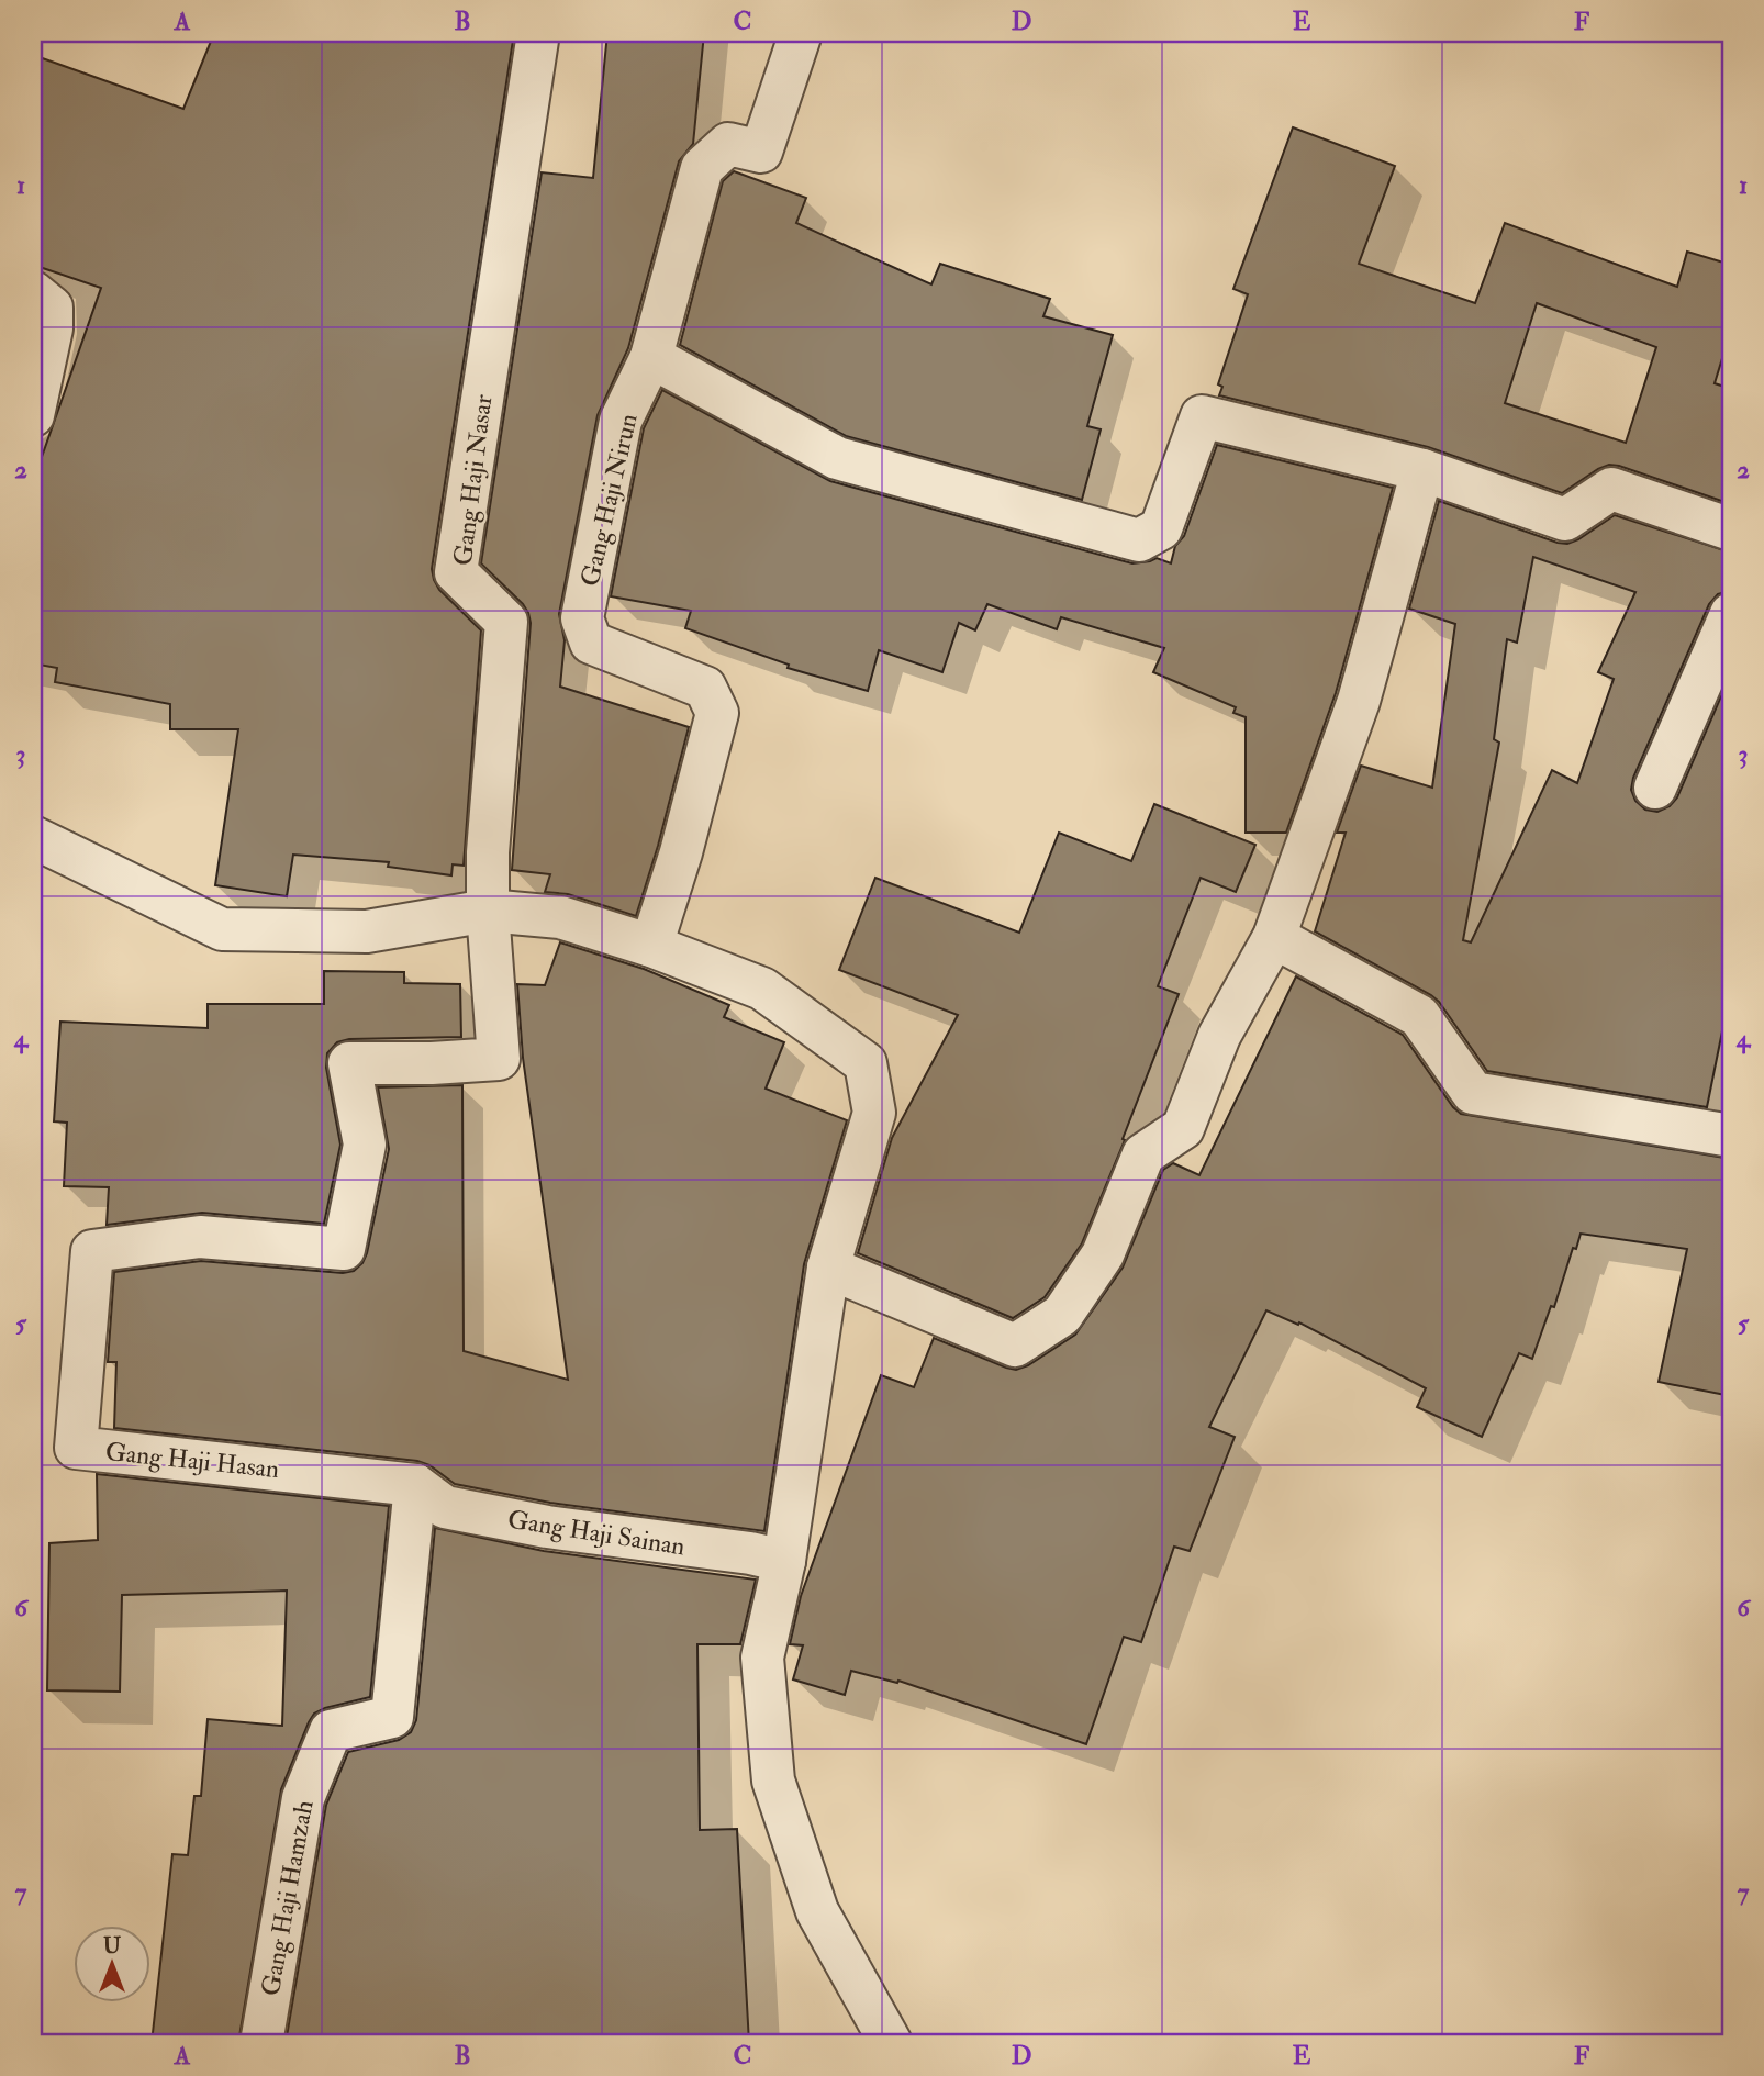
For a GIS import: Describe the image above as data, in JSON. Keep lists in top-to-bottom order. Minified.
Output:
{"streets":{"street":["Gang Haji Nasar","Gang Haji Nirun","Gang Haji Hasan","Gang Haji Sainan","Gang Haji Hamzah"]},"crossings":[["Gang Haji Nasar","Gang Haji Hasan"],["Gang Haji Hasan","Gang Haji Sainan"],["Gang Haji Hasan","Gang Haji Hamzah"],["Gang Haji Sainan","Gang Haji Hamzah"]],"north":"top","grid":{"columns":["A","B","C","D","E","F"],"rows":["1","2","3","4","5","6","7"]}}
